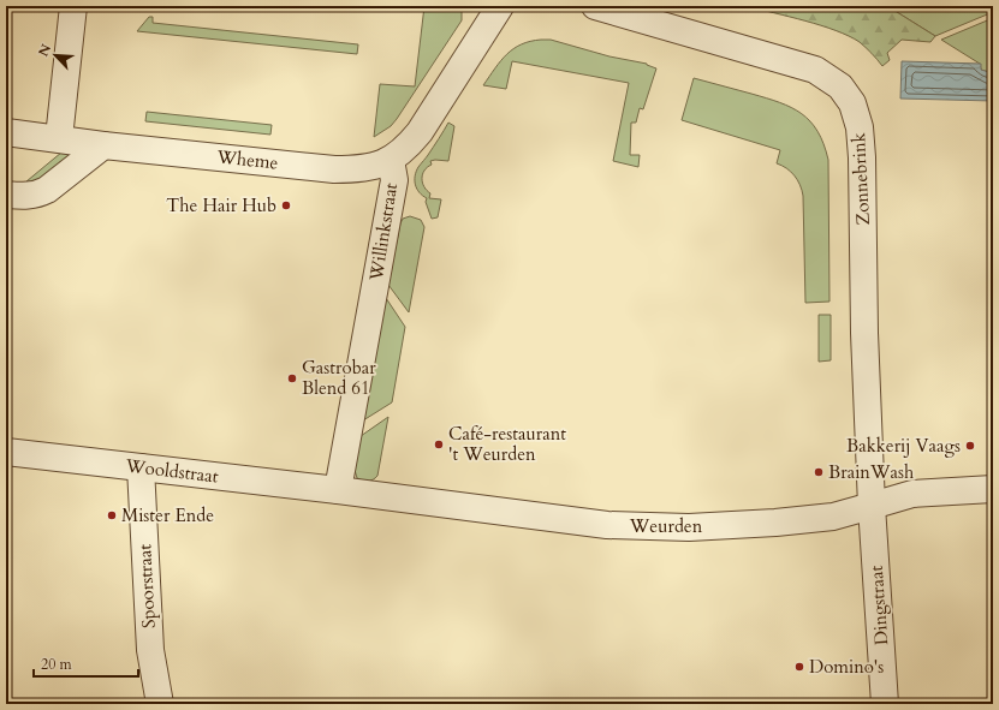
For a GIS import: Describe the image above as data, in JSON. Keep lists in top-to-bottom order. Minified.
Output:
{"streets":{"street":["Wheme","Zonnebrink","Willinkstraat","Wooldstraat","Weurden","Spoorstraat","Dingstraat"]},"crossings":[["Wheme","Willinkstraat"],["Zonnebrink","Weurden"],["Zonnebrink","Dingstraat"],["Willinkstraat","Wooldstraat"],["Willinkstraat","Weurden"],["Wooldstraat","Weurden"],["Wooldstraat","Spoorstraat"],["Weurden","Dingstraat"]],"places":["The Hair Hub","Gastrobar Blend 61","Café-restaurant 't Weurden","Bakkerij Vaags","BrainWash","Mister Ende","Domino's"],"scale_bar":"20 m","north":"top left"}
